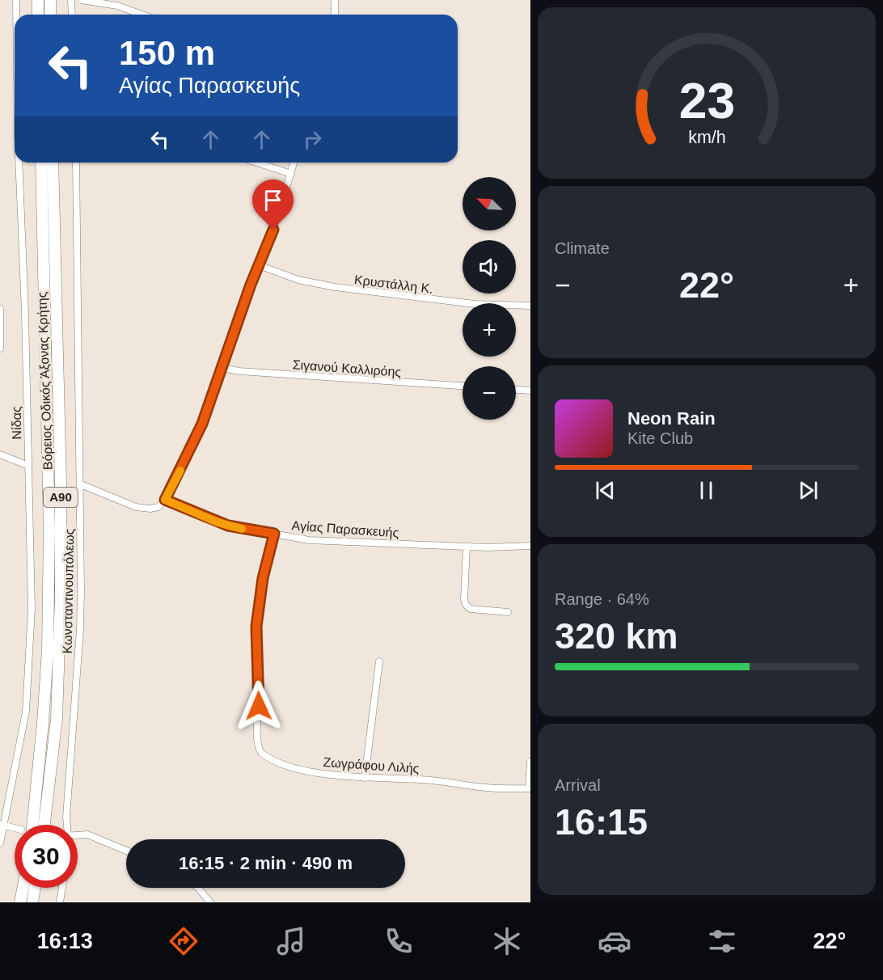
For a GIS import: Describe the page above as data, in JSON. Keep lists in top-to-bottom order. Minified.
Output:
{"streets":{"highway":["Βόρειος Οδικός Άξονας Κρήτης","Α90"],"street":["Κρυστάλλη Κ.","Σιγανού Καλλιρόης","Νίδας","Αγίας Παρασκευής","Κωνσταντινουπόλεως","Ζωγράφου Λιλής"]},"crossings":[["Αγίας Παρασκευής","Ζωγράφου Λιλής"]],"north":"top left","page":{"turn":["150 m","Αγίας Παρασκευής"],"map_buttons":["+","−"],"tile":["Climate",["Range · 64%","320 km"],["Arrival","16:15"]],"heat":["−","22°","+"],"song":["Neon Rain","Kite Club"],"limit":"30","trip":"16:15 · 2 min · 490 m","tabs":["16:13","22°"],"gauge":["23","km/h"]}}
